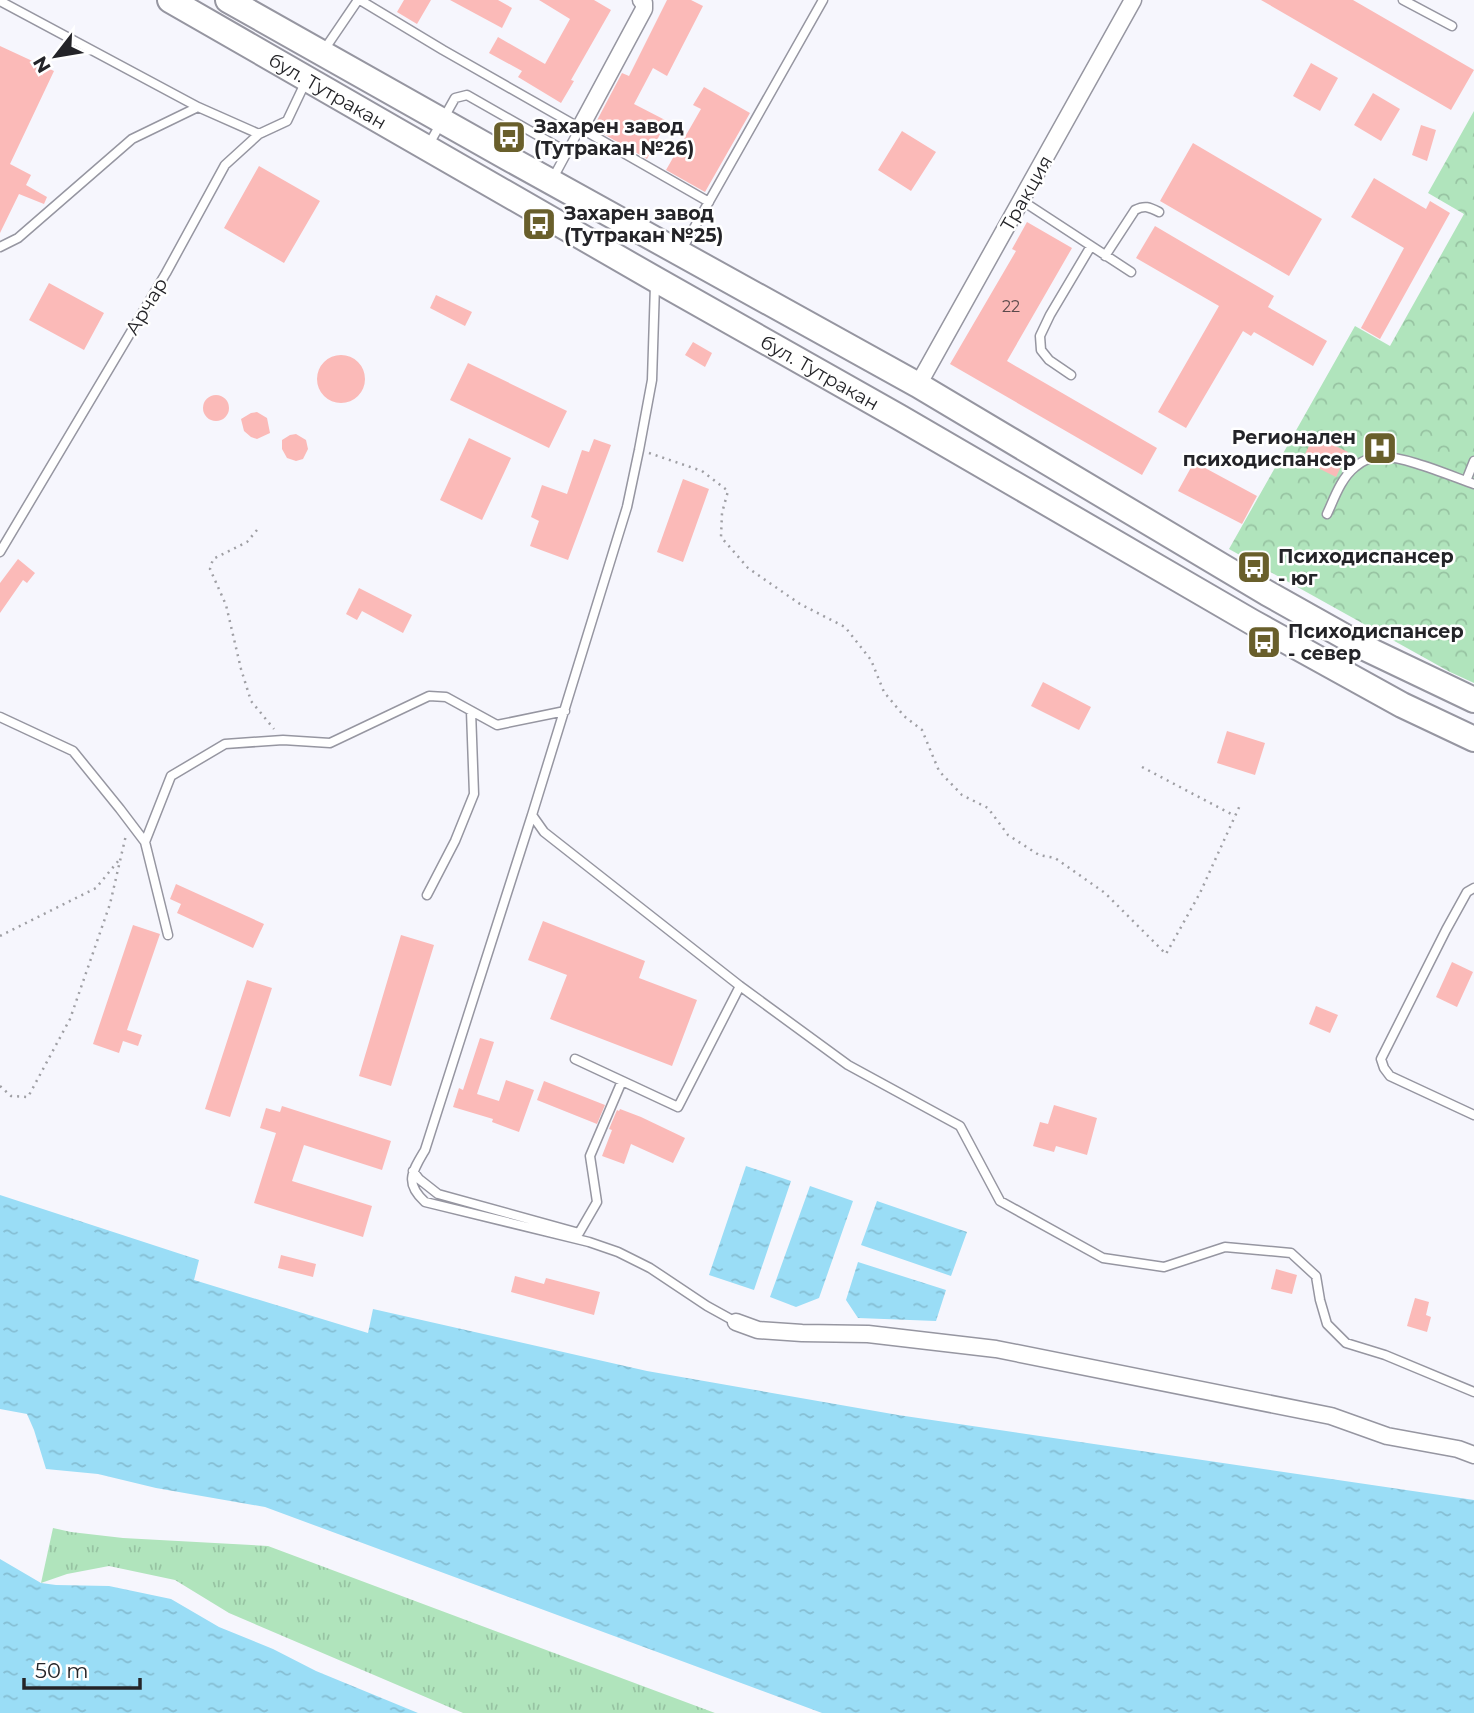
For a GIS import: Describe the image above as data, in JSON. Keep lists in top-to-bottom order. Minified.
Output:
{"streets":{"main road":["бул. Тутракан"],"street":["Тракция"],"lane":["Арчар"]},"crossings":[["бул. Тутракан","Тракция"],["бул. Тутракан","Арчар"]],"places":{"bus stop":["Захарен завод (Тутракан №26)","Захарен завод (Тутракан №25)","Психодиспансер - юг","Психодиспансер - север"],"hospital":["Регионален психодиспансер"]},"house_numbers":["22"],"scale_bar":"50 m","north":"bottom left"}
